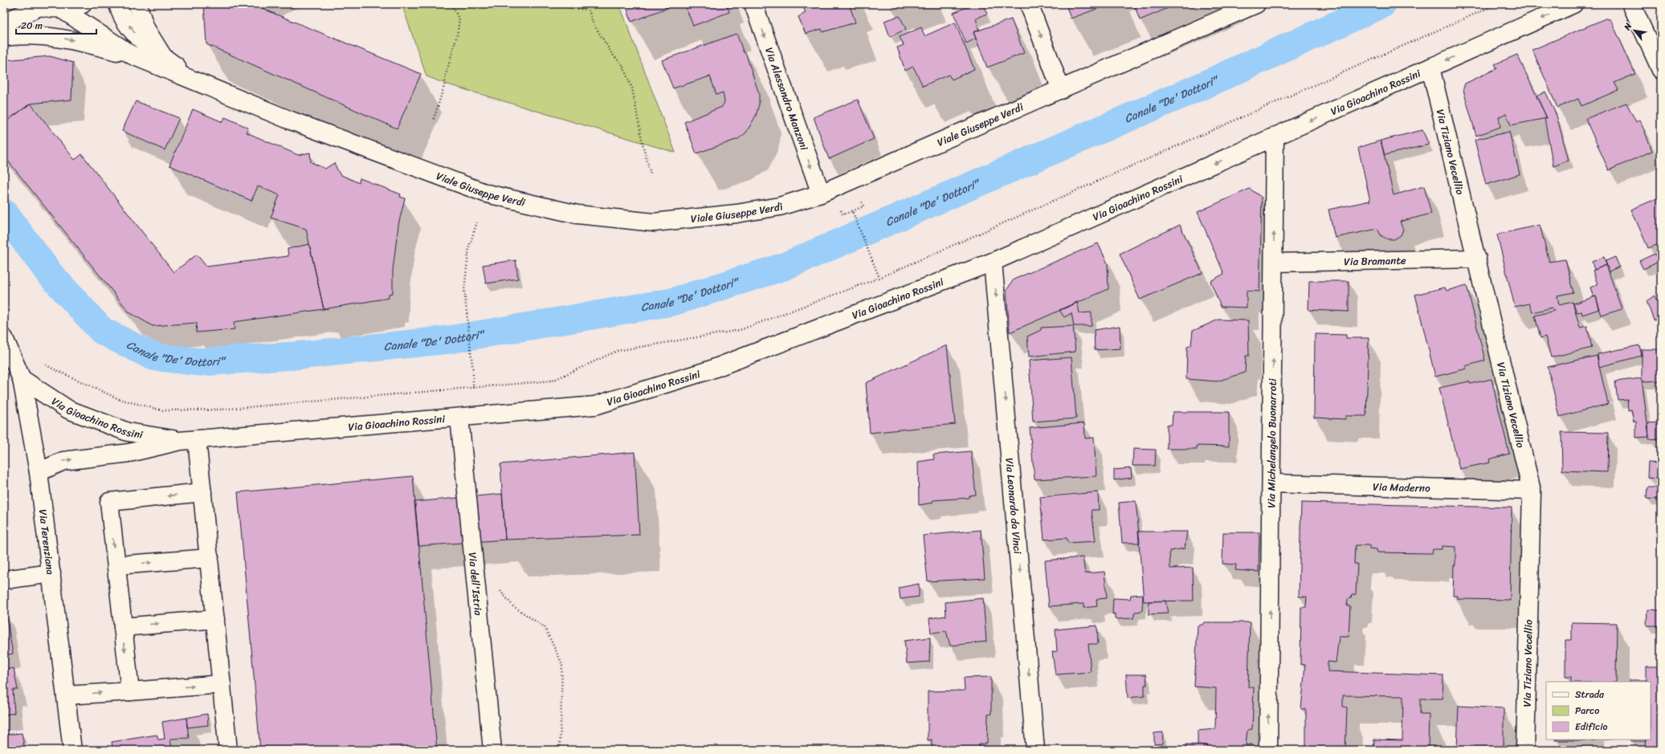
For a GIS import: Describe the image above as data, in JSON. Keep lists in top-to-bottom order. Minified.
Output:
{"streets":{"street":["Via Gioachino Rossini","Via Alessandro Manzoni","Viale Giuseppe Verdi","Via Tiziano Vecellio","Via Bramante","Via Michelangelo Buonarroti","Via Maderno","Via Leonardo da Vinci","Via Terenziana","Via dell'Istria"]},"crossings":[["Via Gioachino Rossini","Via Tiziano Vecellio"],["Via Gioachino Rossini","Via Michelangelo Buonarroti"],["Via Gioachino Rossini","Via Leonardo da Vinci"],["Via Gioachino Rossini","Via Terenziana"],["Via Gioachino Rossini","Via dell'Istria"],["Via Alessandro Manzoni","Viale Giuseppe Verdi"],["Via Tiziano Vecellio","Via Bramante"],["Via Tiziano Vecellio","Via Maderno"],["Via Bramante","Via Michelangelo Buonarroti"],["Via Michelangelo Buonarroti","Via Maderno"]],"one_way":["Via Alessandro Manzoni","Via Michelangelo Buonarroti","Via Leonardo da Vinci"],"water":["Canale \"De' Dottori\""],"legend":["Strada","Parco","Edificio"],"scale_bar":"20 m","north":"top left"}
